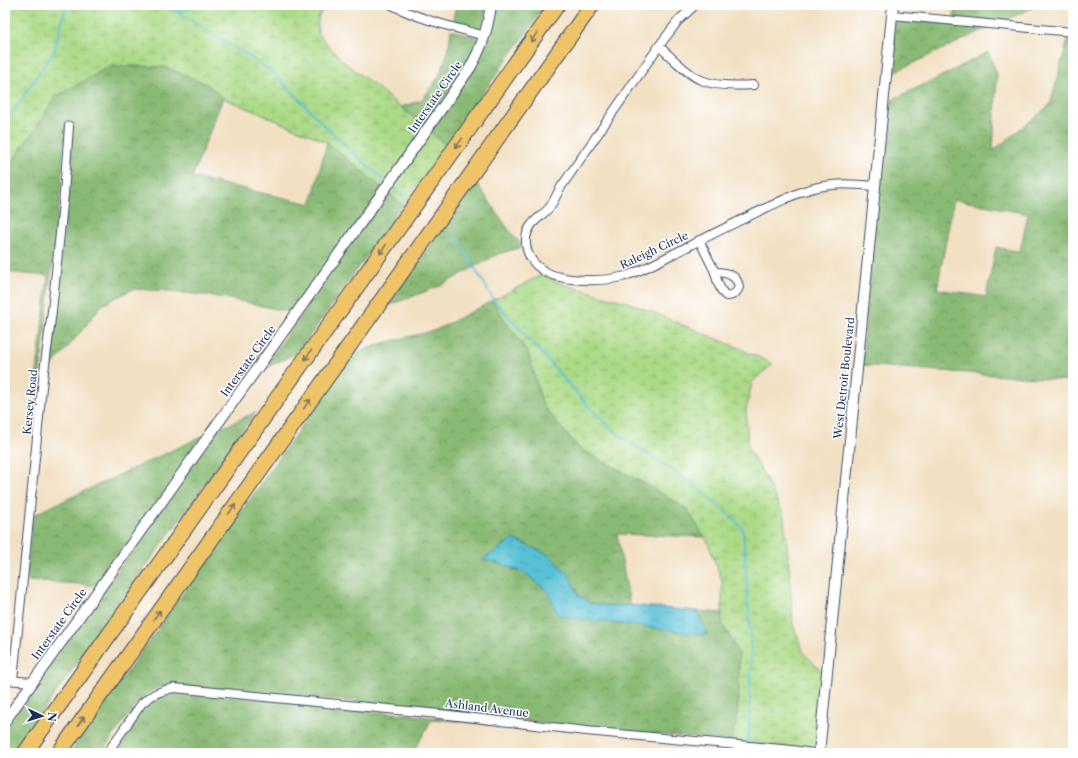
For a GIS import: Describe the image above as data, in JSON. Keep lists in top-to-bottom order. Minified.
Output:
{"streets":{"street":["Interstate Circle","Raleigh Circle","West Detroit Boulevard","Kersey Road","Ashland Avenue"]},"crossings":[["Raleigh Circle","West Detroit Boulevard"]],"north":"right"}
